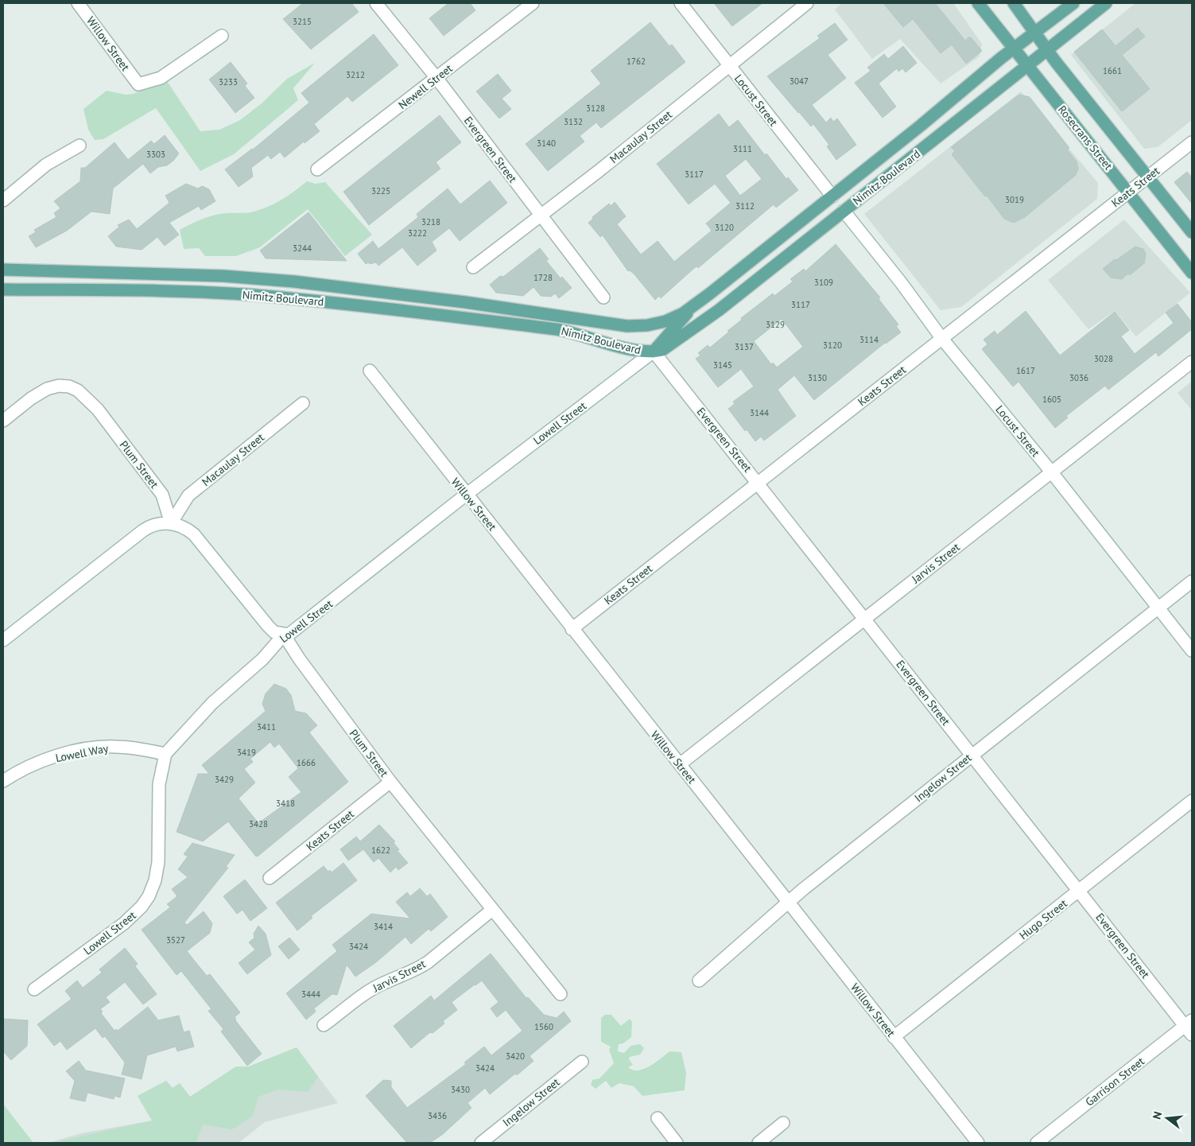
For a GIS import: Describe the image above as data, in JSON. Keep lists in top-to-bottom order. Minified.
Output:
{"streets":{"main road":["Rosecrans Street","Nimitz Boulevard"],"street":["Willow Street","Newell Street","Locust Street","Macaulay Street","Evergreen Street","Keats Street","Lowell Street","Plum Street","Jarvis Street","Lowell Way","Ingelow Street","Hugo Street","Garrison Street"]},"crossings":[["Willow Street","Keats Street"],["Willow Street","Lowell Street"],["Willow Street","Jarvis Street"],["Willow Street","Ingelow Street"],["Willow Street","Hugo Street"],["Newell Street","Evergreen Street"],["Locust Street","Macaulay Street"],["Locust Street","Nimitz Boulevard"],["Locust Street","Keats Street"],["Locust Street","Jarvis Street"],["Locust Street","Ingelow Street"],["Macaulay Street","Evergreen Street"],["Macaulay Street","Plum Street"],["Rosecrans Street","Nimitz Boulevard"],["Rosecrans Street","Keats Street"],["Evergreen Street","Nimitz Boulevard"],["Evergreen Street","Keats Street"],["Evergreen Street","Lowell Street"],["Evergreen Street","Jarvis Street"],["Evergreen Street","Ingelow Street"],["Evergreen Street","Hugo Street"],["Evergreen Street","Garrison Street"],["Nimitz Boulevard","Lowell Street"],["Keats Street","Plum Street"],["Lowell Street","Plum Street"],["Lowell Street","Lowell Way"],["Plum Street","Jarvis Street"]],"house_numbers":["3215","1762","1661","3212","3047","3233","3128","3132","3140","3111","3303","3117","3225","3019","3112","3218","3120","3222","3244","1728","3109","3117","3129","3114","3120","3137","3028","3145","1617","3130","3036","1605","3144","3411","3419","1666","3429","3418","3428","1622","3414","3527","3424","3444","1560","3420","3424","3430","3436"],"north":"left"}
